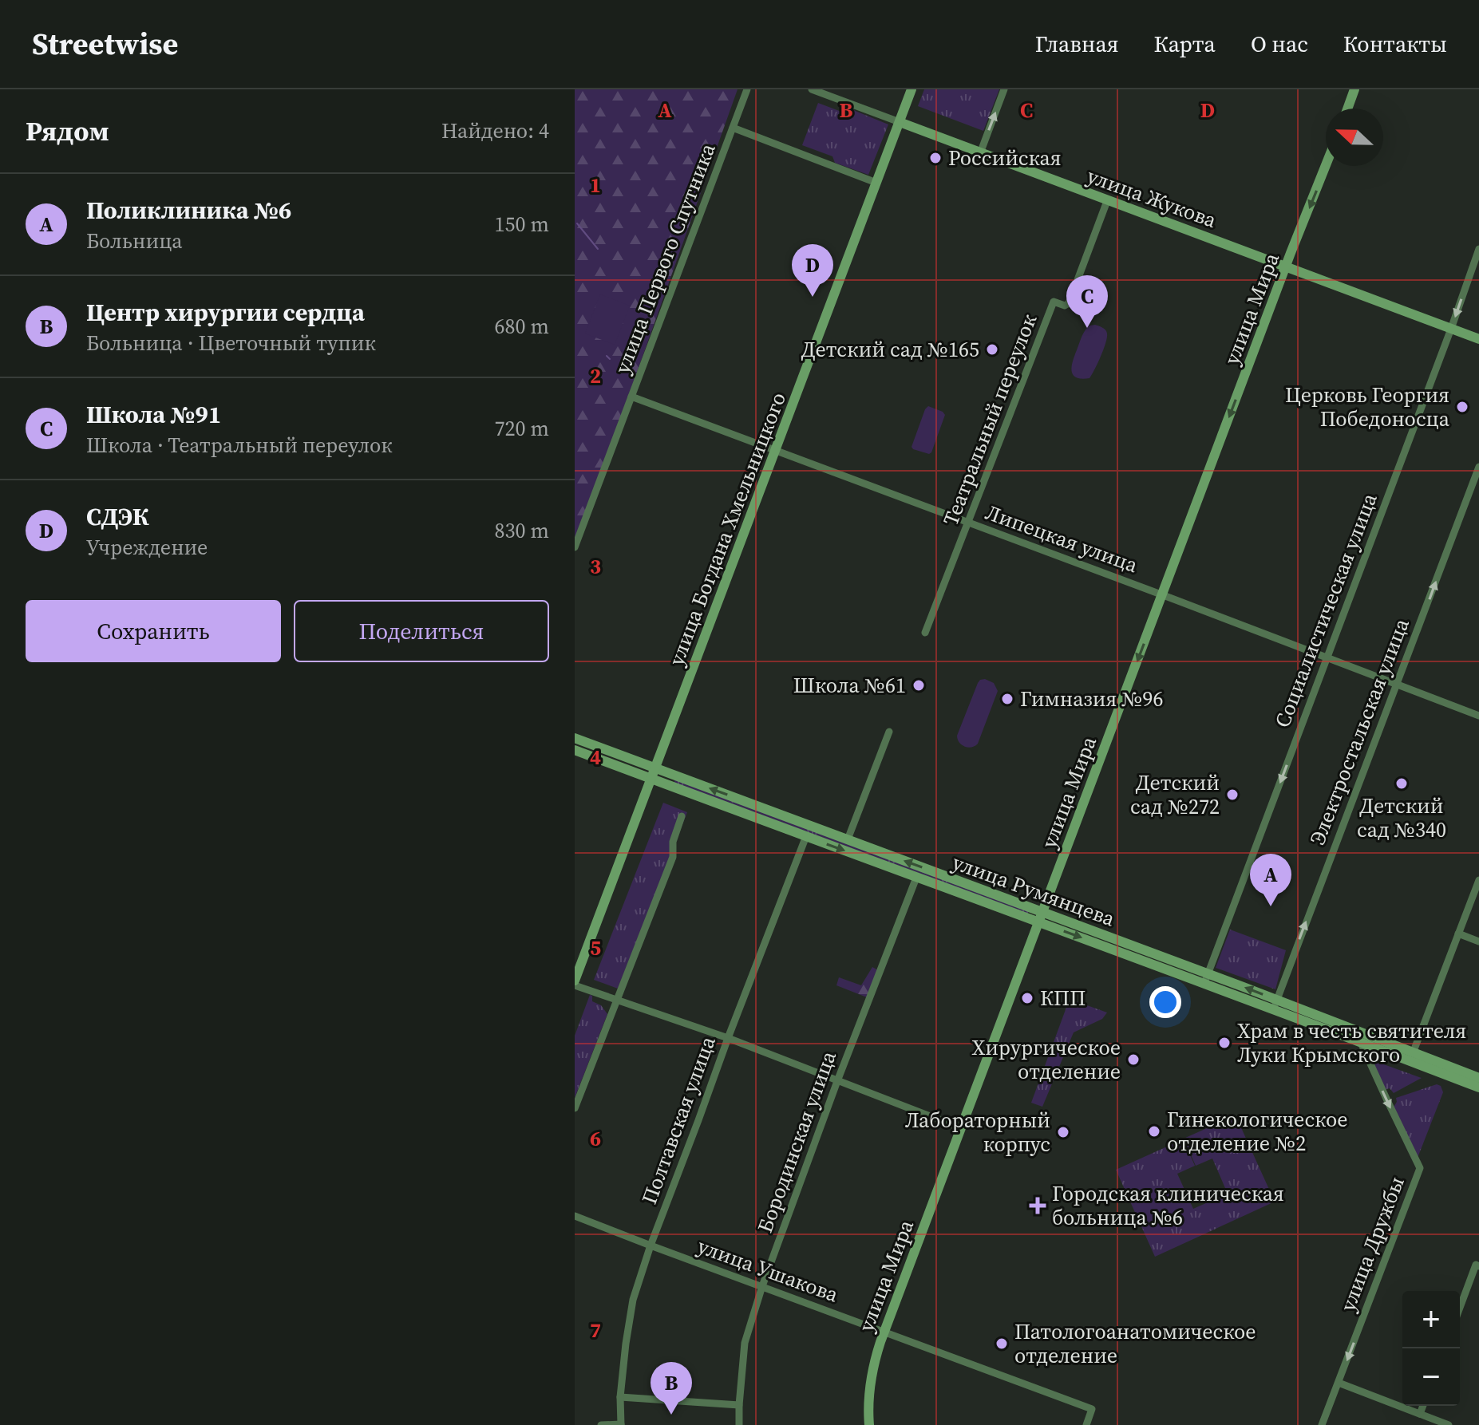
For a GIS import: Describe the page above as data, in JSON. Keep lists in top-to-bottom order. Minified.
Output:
{"streets":{"main road":["улица Жукова","улица Мира","улица Богдана Хмельницкого","улица Румянцева"],"street":["улица Первого Спутника","Театральный переулок","Липецкая улица","Социалистическая улица","Электростальская улица","Полтавская улица","Бородинская улица","улица Дружбы","улица Ушакова"]},"crossings":[["улица Жукова","улица Мира"],["улица Жукова","Театральный переулок"],["улица Жукова","улица Богдана Хмельницкого"],["улица Жукова","Социалистическая улица"],["улица Первого Спутника","Липецкая улица"],["улица Мира","Липецкая улица"],["улица Мира","улица Румянцева"],["улица Мира","улица Ушакова"],["Театральный переулок","Липецкая улица"],["улица Богдана Хмельницкого","Липецкая улица"],["улица Богдана Хмельницкого","улица Румянцева"],["Липецкая улица","Социалистическая улица"],["Липецкая улица","Электростальская улица"],["Социалистическая улица","улица Румянцева"],["Электростальская улица","улица Румянцева"],["улица Румянцева","Полтавская улица"],["улица Румянцева","Бородинская улица"],["улица Румянцева","улица Дружбы"],["Полтавская улица","улица Ушакова"],["Бородинская улица","улица Ушакова"]],"one_way":["улица Мира","Социалистическая улица","Электростальская улица","улица Дружбы"],"places":{"other":["Российская","Детский сад №165","Церковь Георгия Победоносца","Школа №61","Гимназия №96","Детский сад №340","Детский сад №272","КПП","Храм в честь святителя Луки Крымского","Хирургическое отделение","Гинекологическое отделение №2","Лабораторный корпус","Патологоанатомическое отделение"],"health":["Городская клиническая больница №6"]},"north":"left","page":{"header":"Streetwise","nav":["Главная","Карта","О нас","Контакты"],"heading":["Рядом","Найдено: 4"],"list":[{"mark":"A","name":"Поликлиника №6","note":"Больница","value":"150 m"},{"mark":"B","name":"Центр хирургии сердца","note":"Больница · Цветочный тупик","value":"680 m"},{"mark":"C","name":"Школа №91","note":"Школа · Театральный переулок","value":"720 m"},{"mark":"D","name":"СДЭК","note":"Учреждение","value":"830 m"}],"pins":["D","C","A","B"],"buttons":["Сохранить","Поделиться"],"map_buttons":["+","−"]},"grid":{"columns":["A","B","C","D"],"rows":["1","2","3","4","5","6","7"]}}
